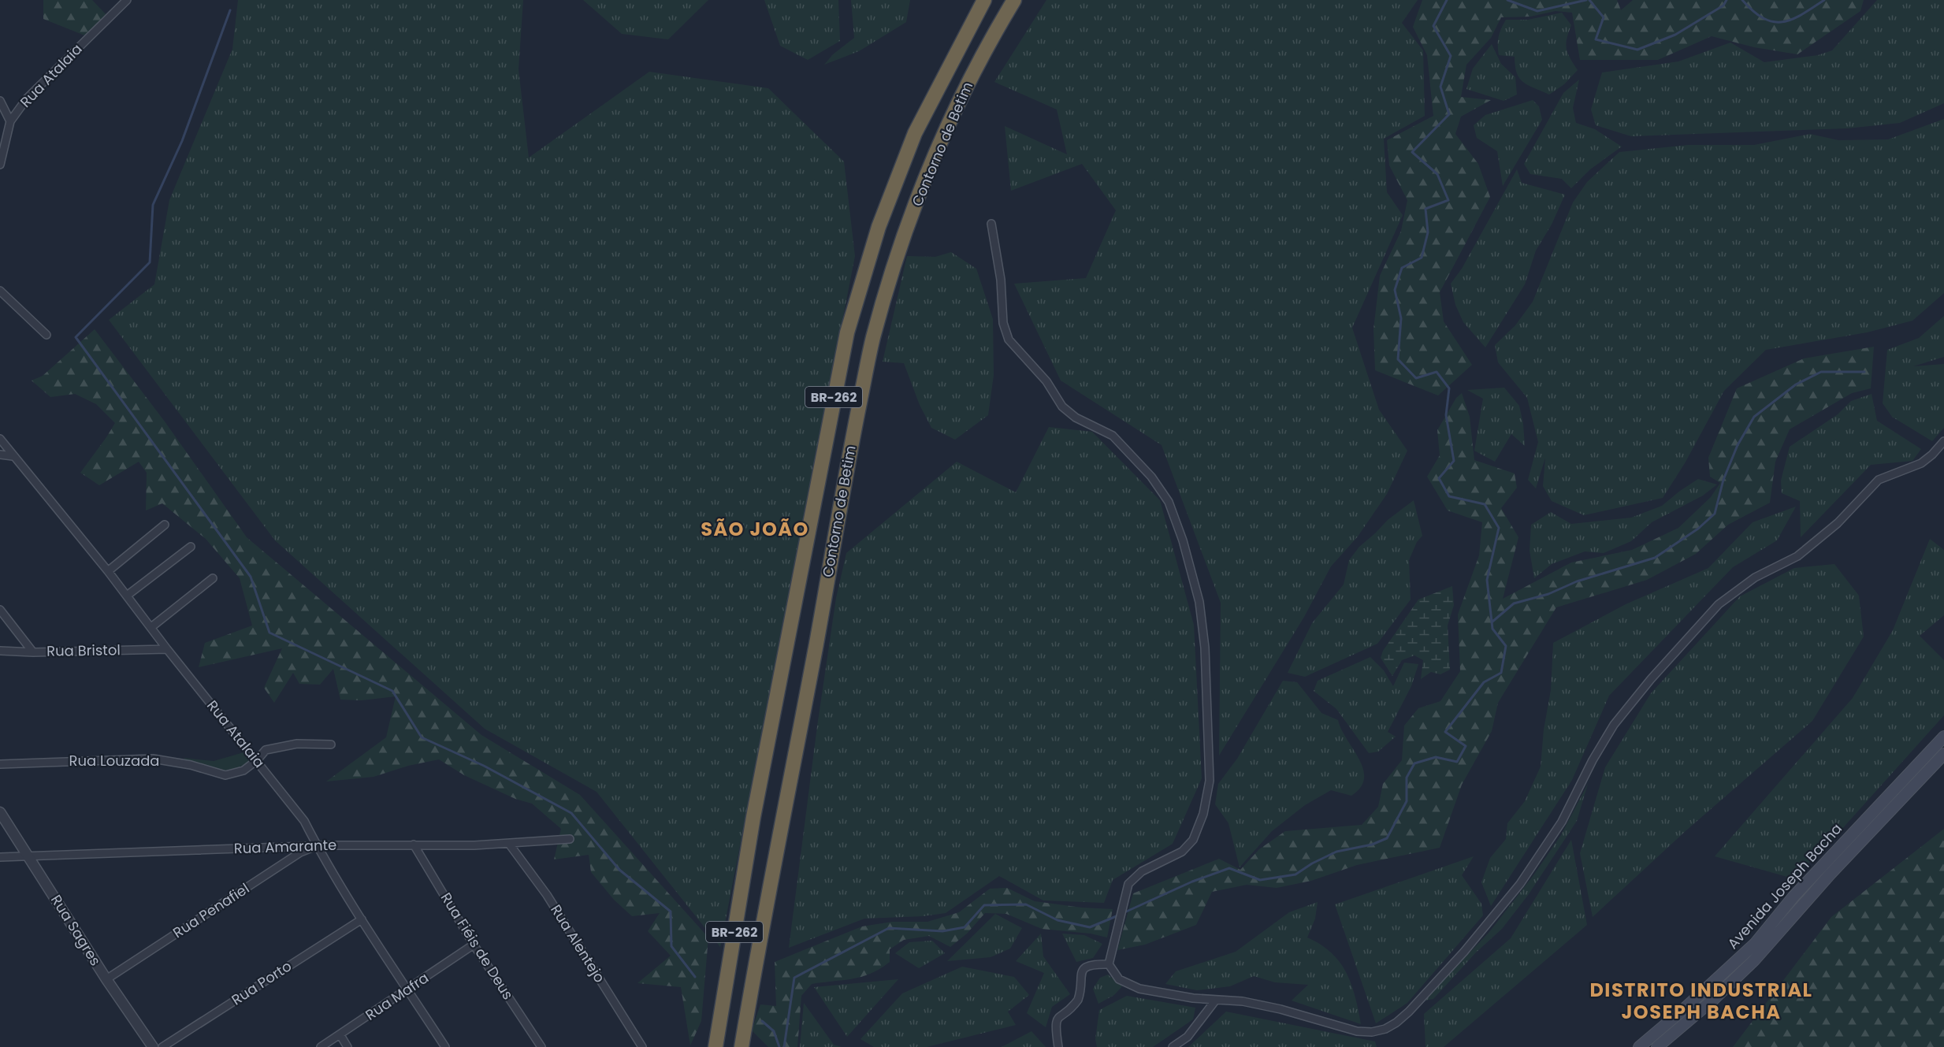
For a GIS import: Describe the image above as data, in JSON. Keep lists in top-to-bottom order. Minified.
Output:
{"streets":{"highway":["Contorno de Betim","BR-262"],"main road":["Avenida Joseph Bacha"],"street":["Rua Atalaia","Rua Bristol","Rua Louzada","Rua Amarante","Rua Penafiel","Rua Sagres","Rua Alentejo","Rua Fiéis de Deus","Rua Porto","Rua Mafra"]},"crossings":[["Rua Atalaia","Rua Bristol"],["Rua Atalaia","Rua Louzada"],["Rua Atalaia","Rua Amarante"],["Rua Atalaia","Rua Penafiel"],["Rua Atalaia","Rua Porto"],["Rua Atalaia","Rua Mafra"],["Rua Amarante","Rua Penafiel"],["Rua Amarante","Rua Sagres"],["Rua Amarante","Rua Alentejo"],["Rua Amarante","Rua Fiéis de Deus"],["Rua Penafiel","Rua Sagres"],["Rua Fiéis de Deus","Rua Mafra"]],"districts":["SÃO JOÃO","DISTRITO INDUSTRIAL JOSEPH BACHA"]}
